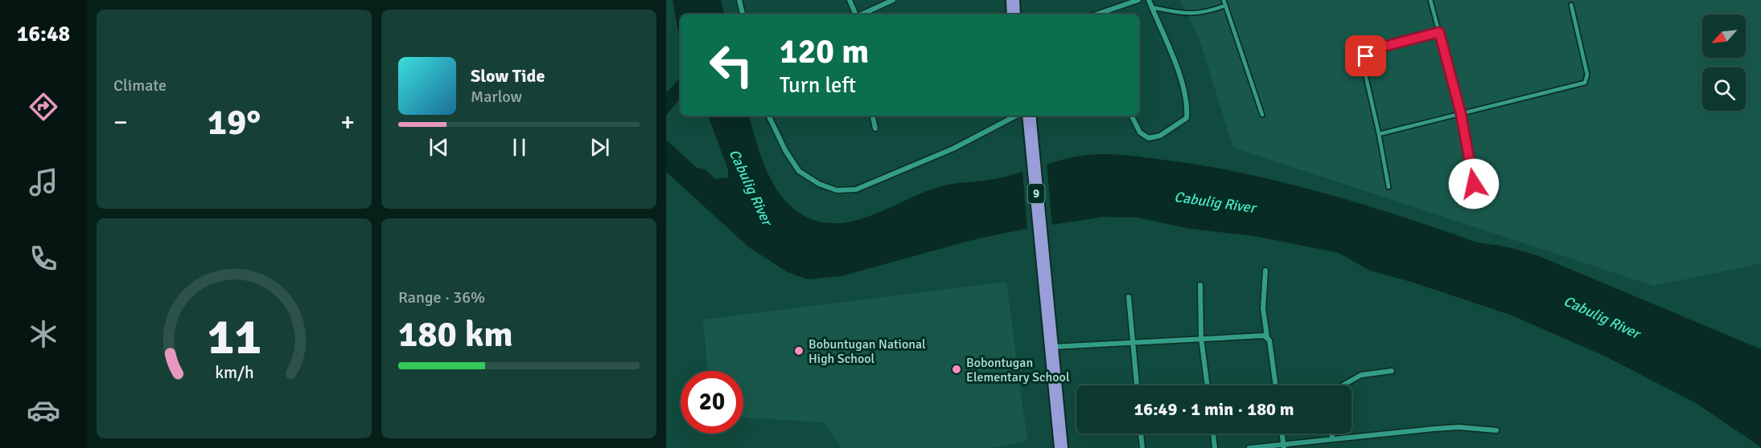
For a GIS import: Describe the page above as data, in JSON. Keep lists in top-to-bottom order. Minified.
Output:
{"streets":{"highway":["9"]},"water":["Cabulig River"],"places":["Bobuntugan National High School","Bobontugan Elementary School"],"north":"bottom left","page":{"tabs":"16:48","tile":["Climate",["Range · 36%","180 km"]],"turn":["120 m","Turn left"],"song":["Slow Tide","Marlow"],"heat":["−","19°","+"],"limit":"20","trip":"16:49 · 1 min · 180 m","gauge":["11","km/h"]}}
